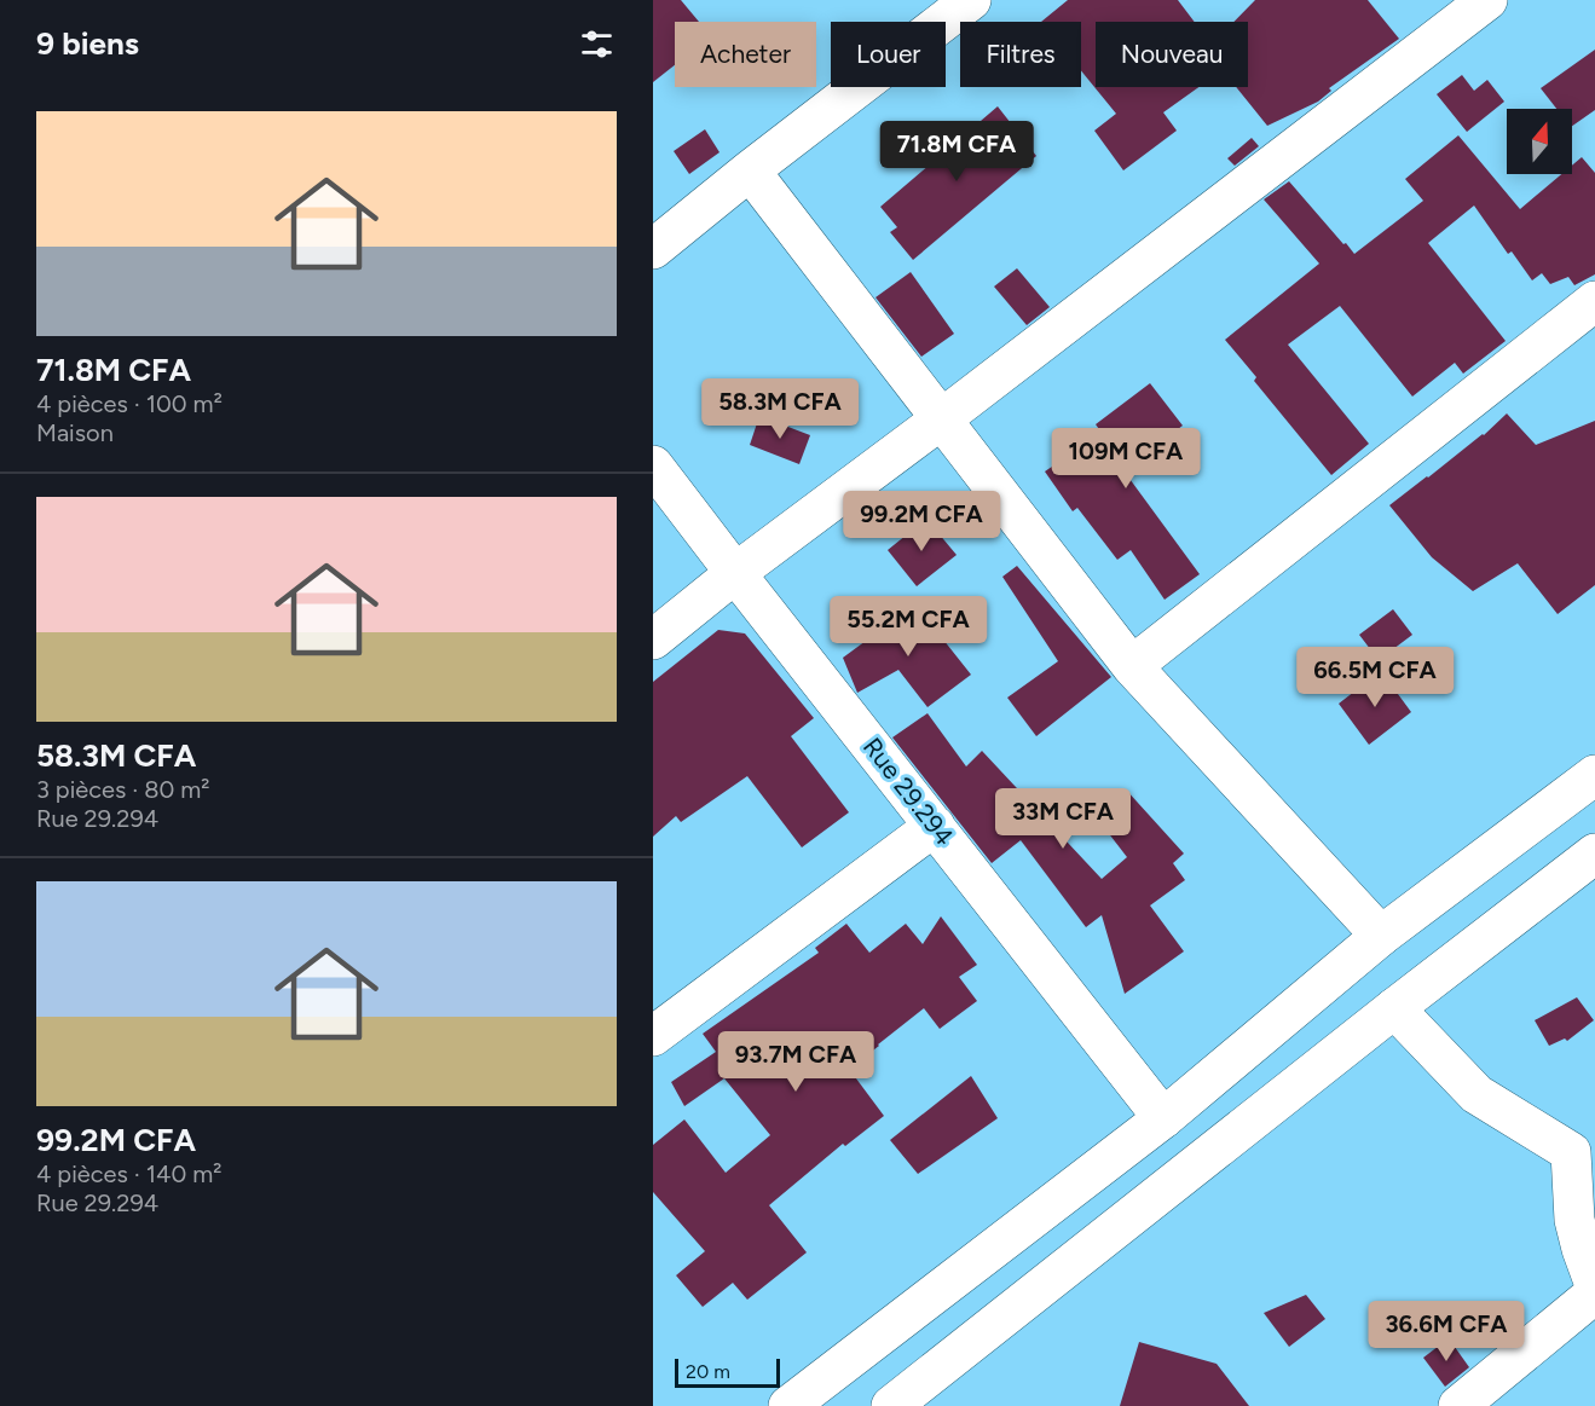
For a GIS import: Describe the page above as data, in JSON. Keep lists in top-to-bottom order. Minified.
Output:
{"streets":{"street":["Rue 29.294"]},"scale_bar":"20 m","north":"top","page":{"heading":"9 biens","chip":["Acheter","Louer","Filtres","Nouveau"],"list":[{"name":"71.8M CFA","note":"4 pièces · 100 m² · Maison"},{"name":"58.3M CFA","note":"3 pièces · 80 m² · Rue 29.294"},{"name":"99.2M CFA","note":"4 pièces · 140 m² · Rue 29.294"}],"price":["71.8M CFA","58.3M CFA","109M CFA","99.2M CFA","55.2M CFA","66.5M CFA","33M CFA","93.7M CFA","36.6M CFA"],"scale":"20 m"}}
